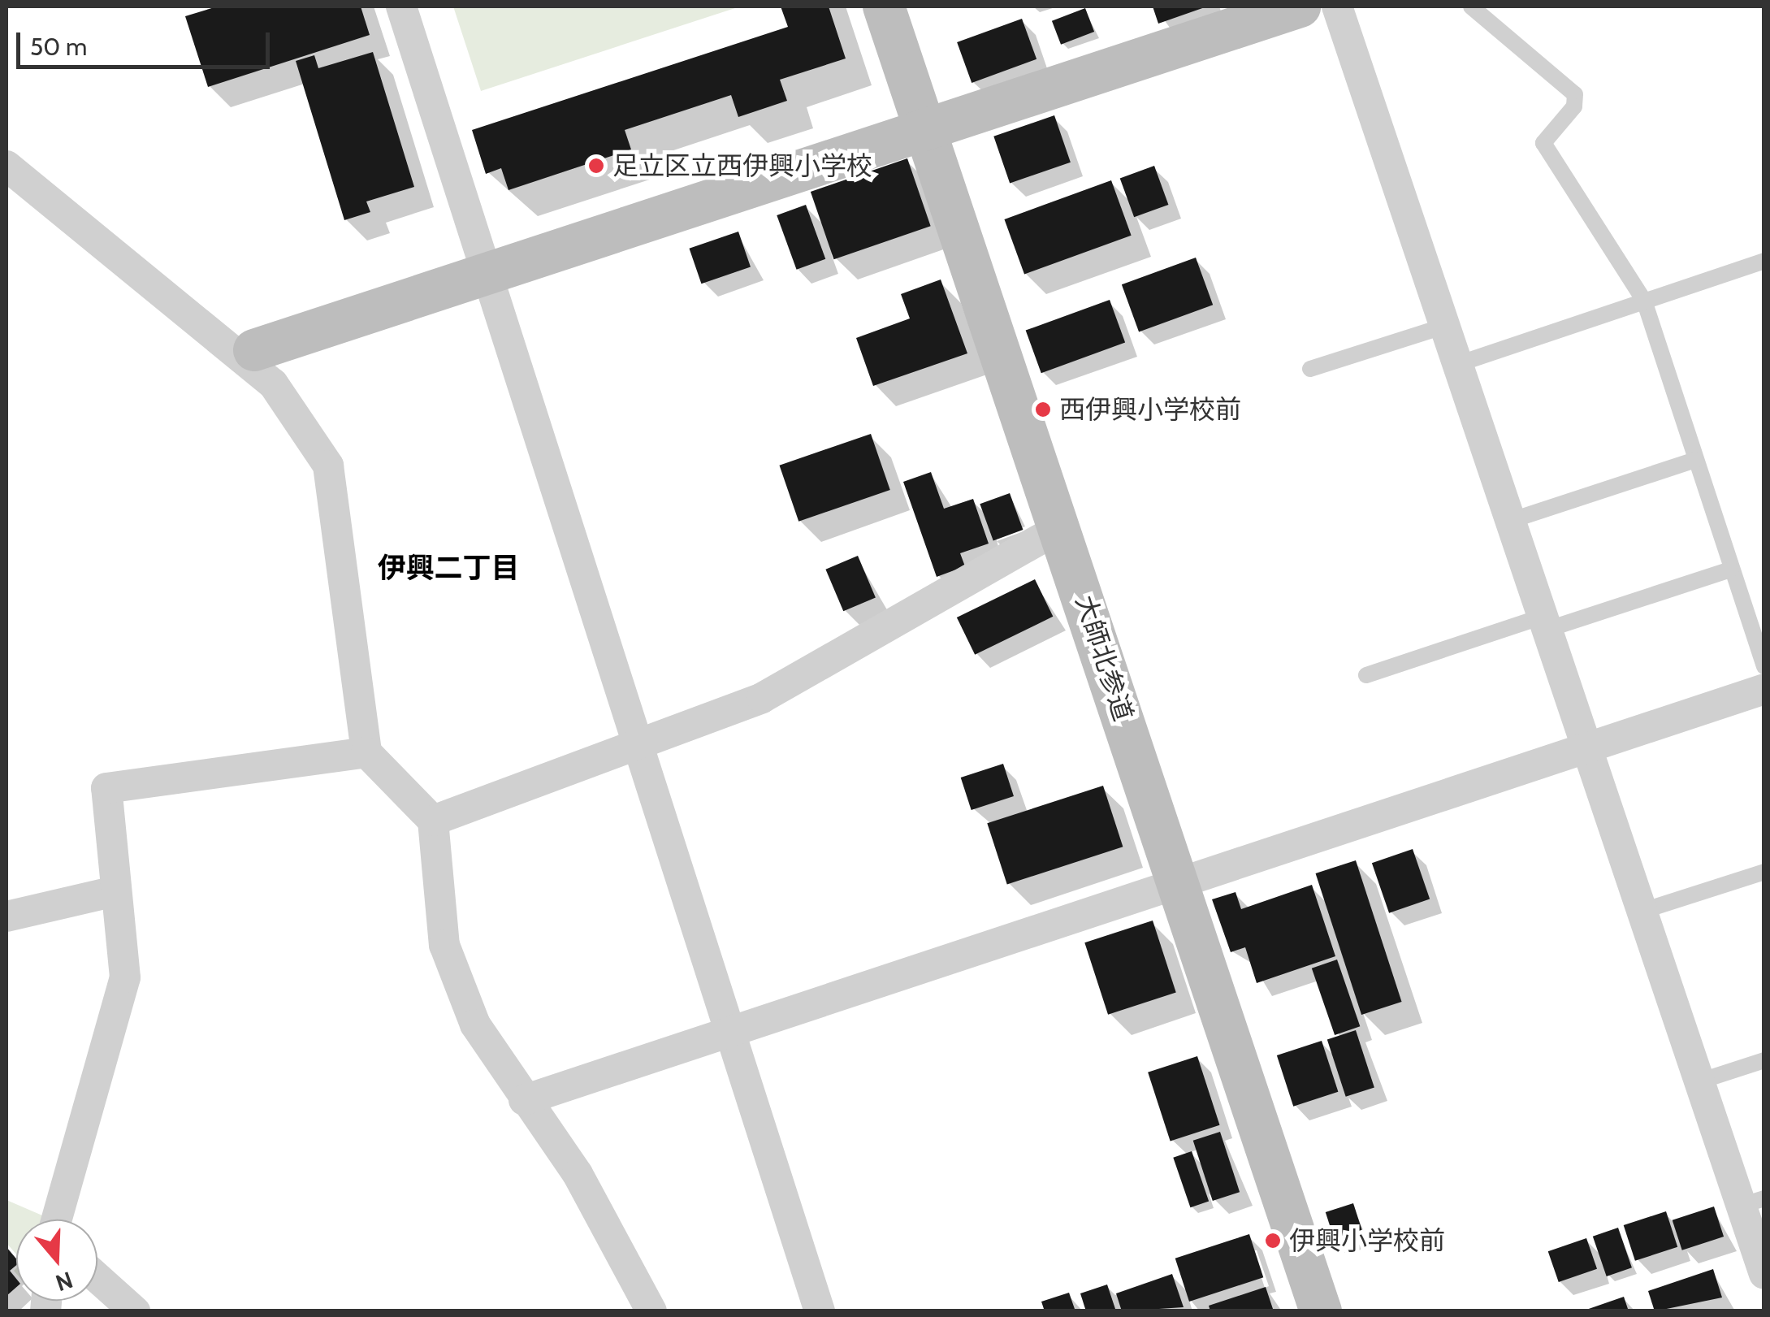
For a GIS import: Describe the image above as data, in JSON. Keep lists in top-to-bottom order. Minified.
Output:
{"streets":{"street":["大師北参道"]},"districts":["伊興二丁目"],"places":["足立区立西伊興小学校","西伊興小学校前","伊興小学校前"],"scale_bar":"50 m","north":"bottom"}
